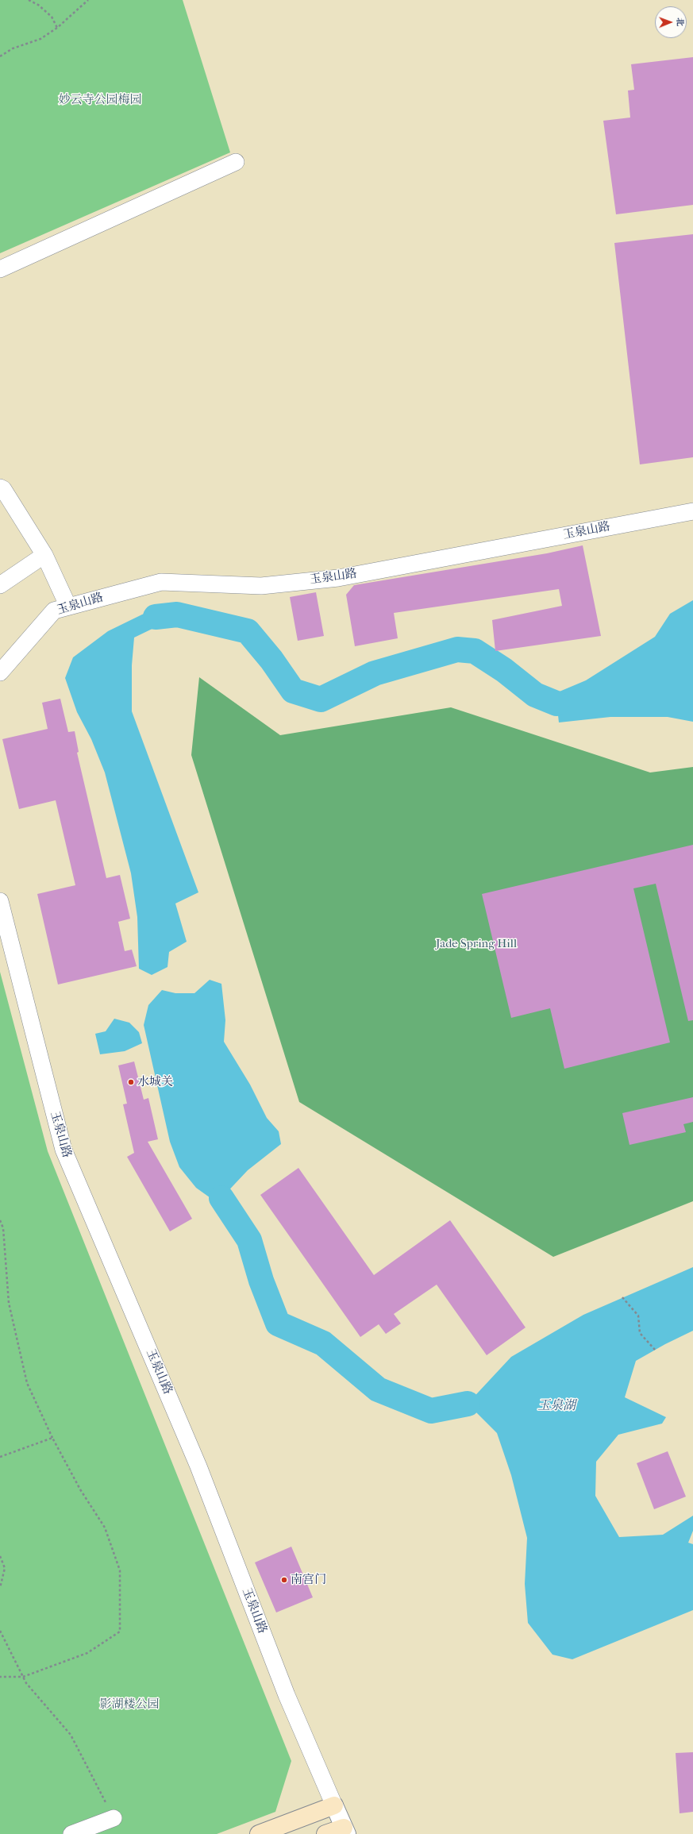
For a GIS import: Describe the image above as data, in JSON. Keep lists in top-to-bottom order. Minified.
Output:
{"streets":{"street":["玉泉山路"]},"water":["玉泉湖"],"parks":["妙云寺公园梅园","Jade Spring Hill","影湖楼公园"],"places":["水城关","南宫门"],"north":"right"}
